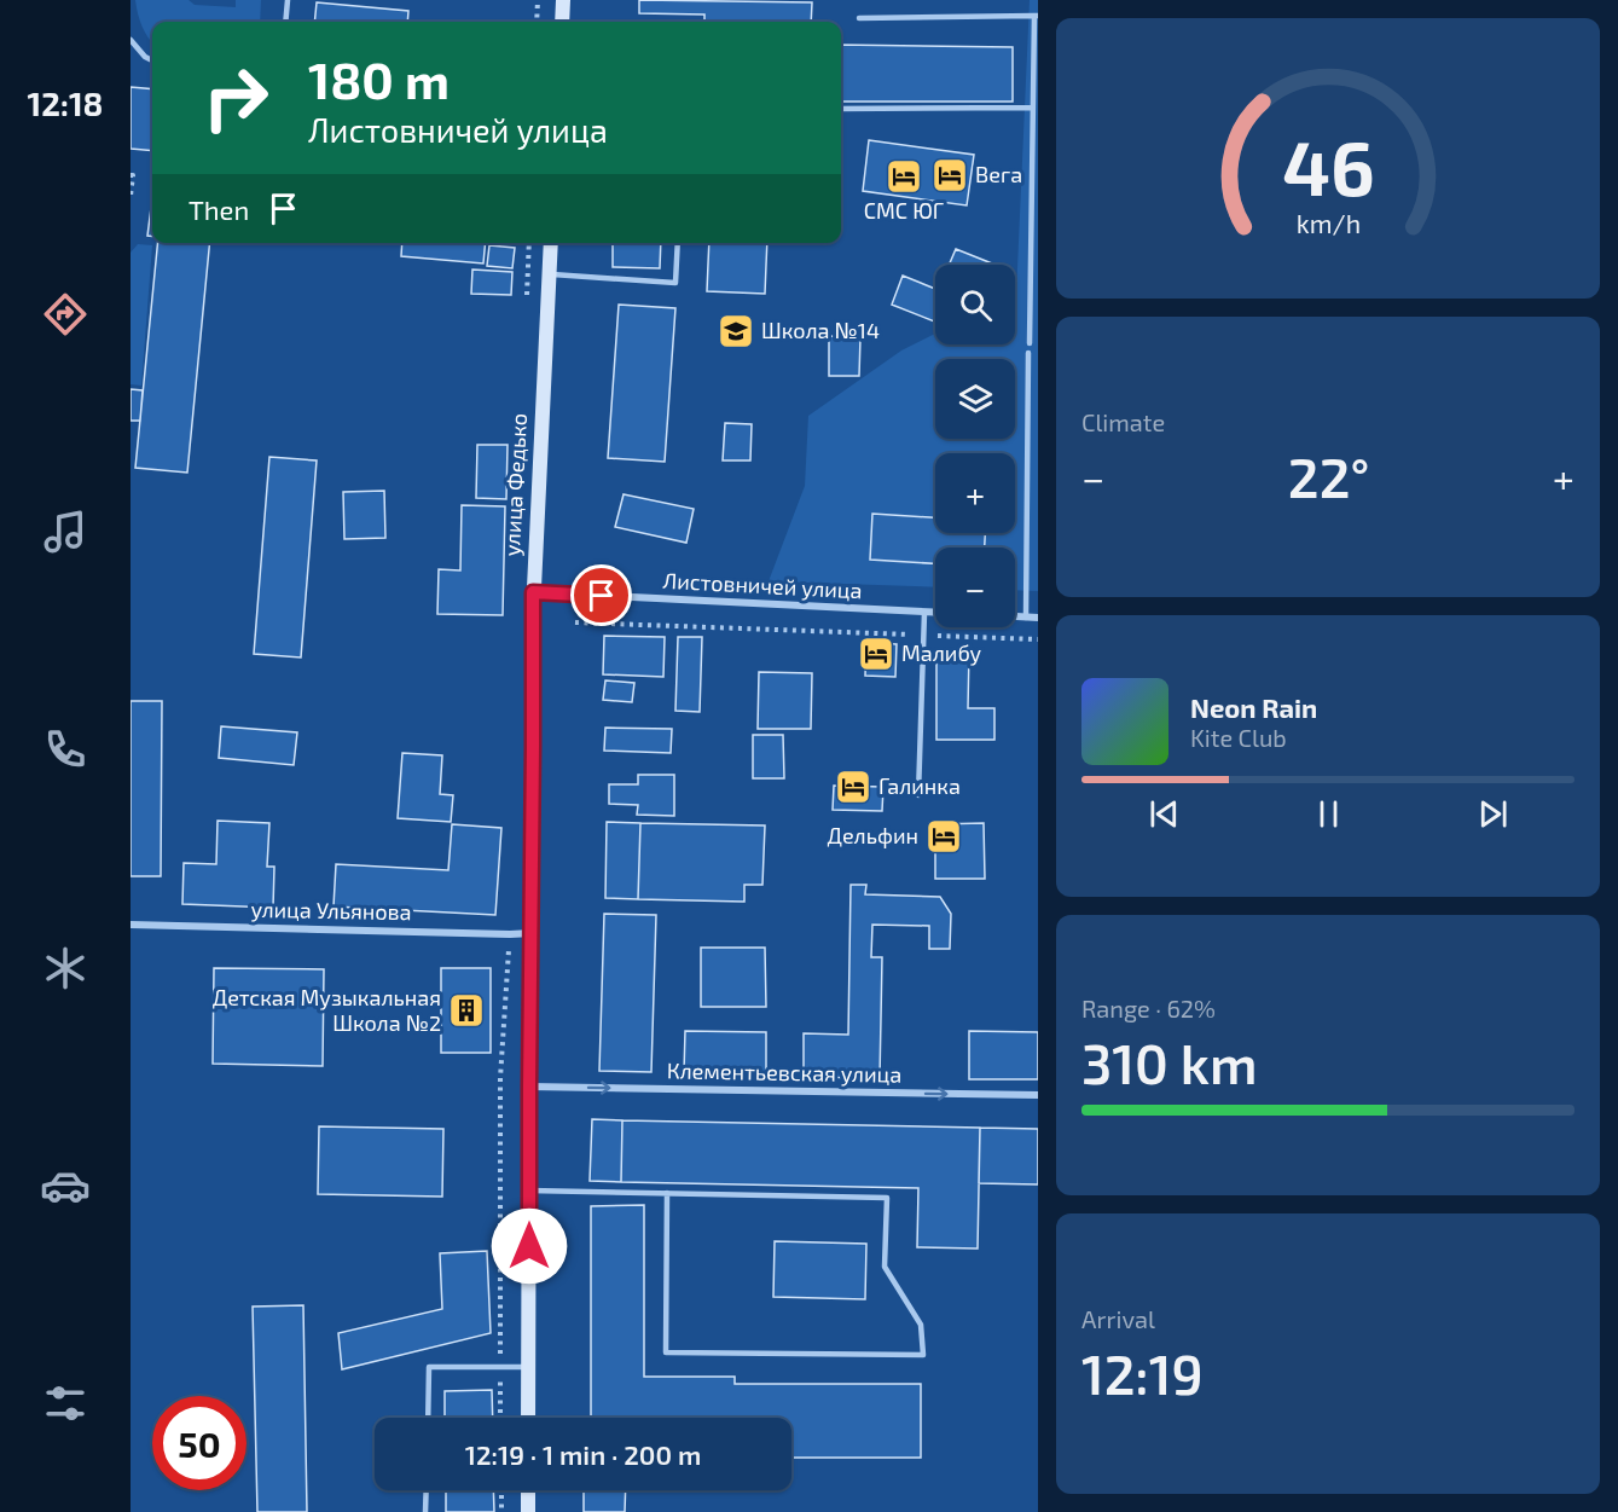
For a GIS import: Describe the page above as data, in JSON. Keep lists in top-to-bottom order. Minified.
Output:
{"streets":{"main road":["улица Федько"],"street":["Листовничей улица","улица Ульянова","Клементьевская улица"]},"crossings":[["улица Федько","Листовничей улица"],["улица Федько","улица Ульянова"],["улица Федько","Клементьевская улица"]],"one_way":["Клементьевская улица"],"places":{"hotel":["Вега","СМС ЮГ","Малибу","Галинка","Дельфин"],"school or university":["Школа №14"],"building":["Детская Музыкальная Школа №2"]},"page":{"tabs":"12:18","turn":["180 m","Листовничей улица"],"then":"Then","map_buttons":["+","−"],"tile":["Climate",["Range · 62%","310 km"],["Arrival","12:19"]],"heat":["−","22°","+"],"song":["Neon Rain","Kite Club"],"limit":"50","trip":"12:19 · 1 min · 200 m","gauge":["46","km/h"]}}
